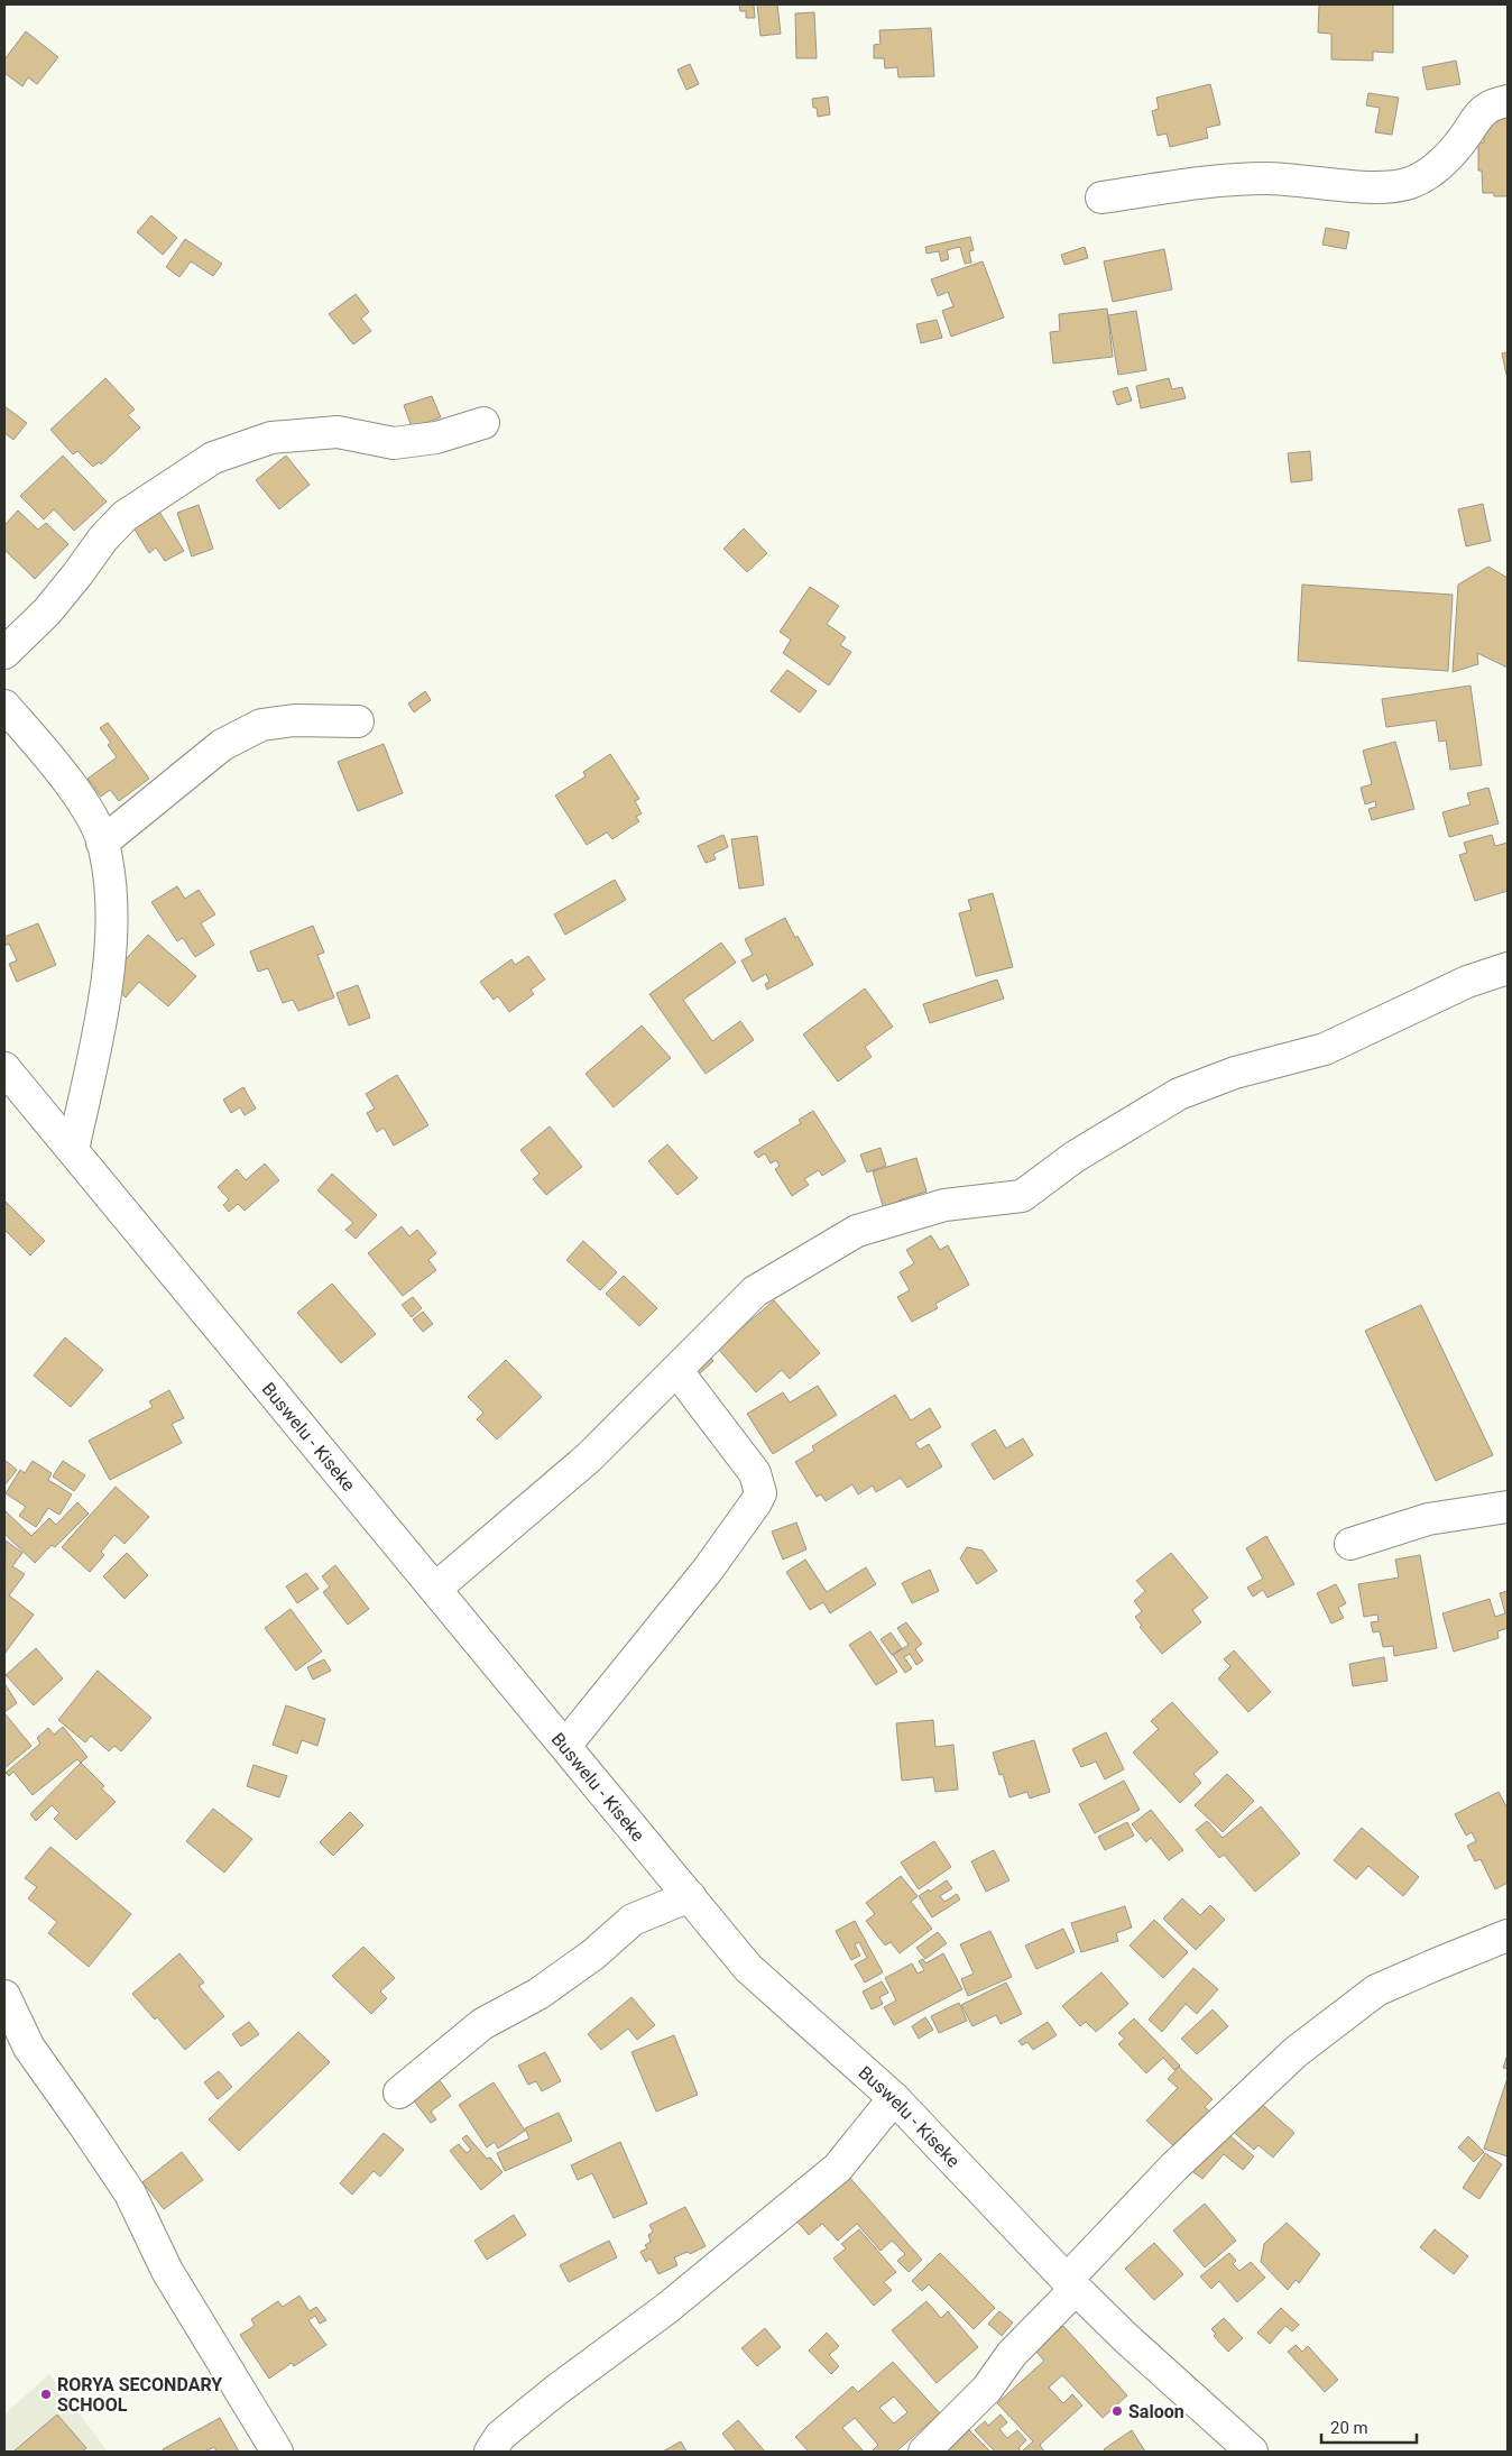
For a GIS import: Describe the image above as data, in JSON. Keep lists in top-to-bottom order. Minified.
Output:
{"streets":{"street":["Buswelu - Kiseke"]},"places":["RORYA SECONDARY SCHOOL","Saloon"],"scale_bar":"20 m"}
